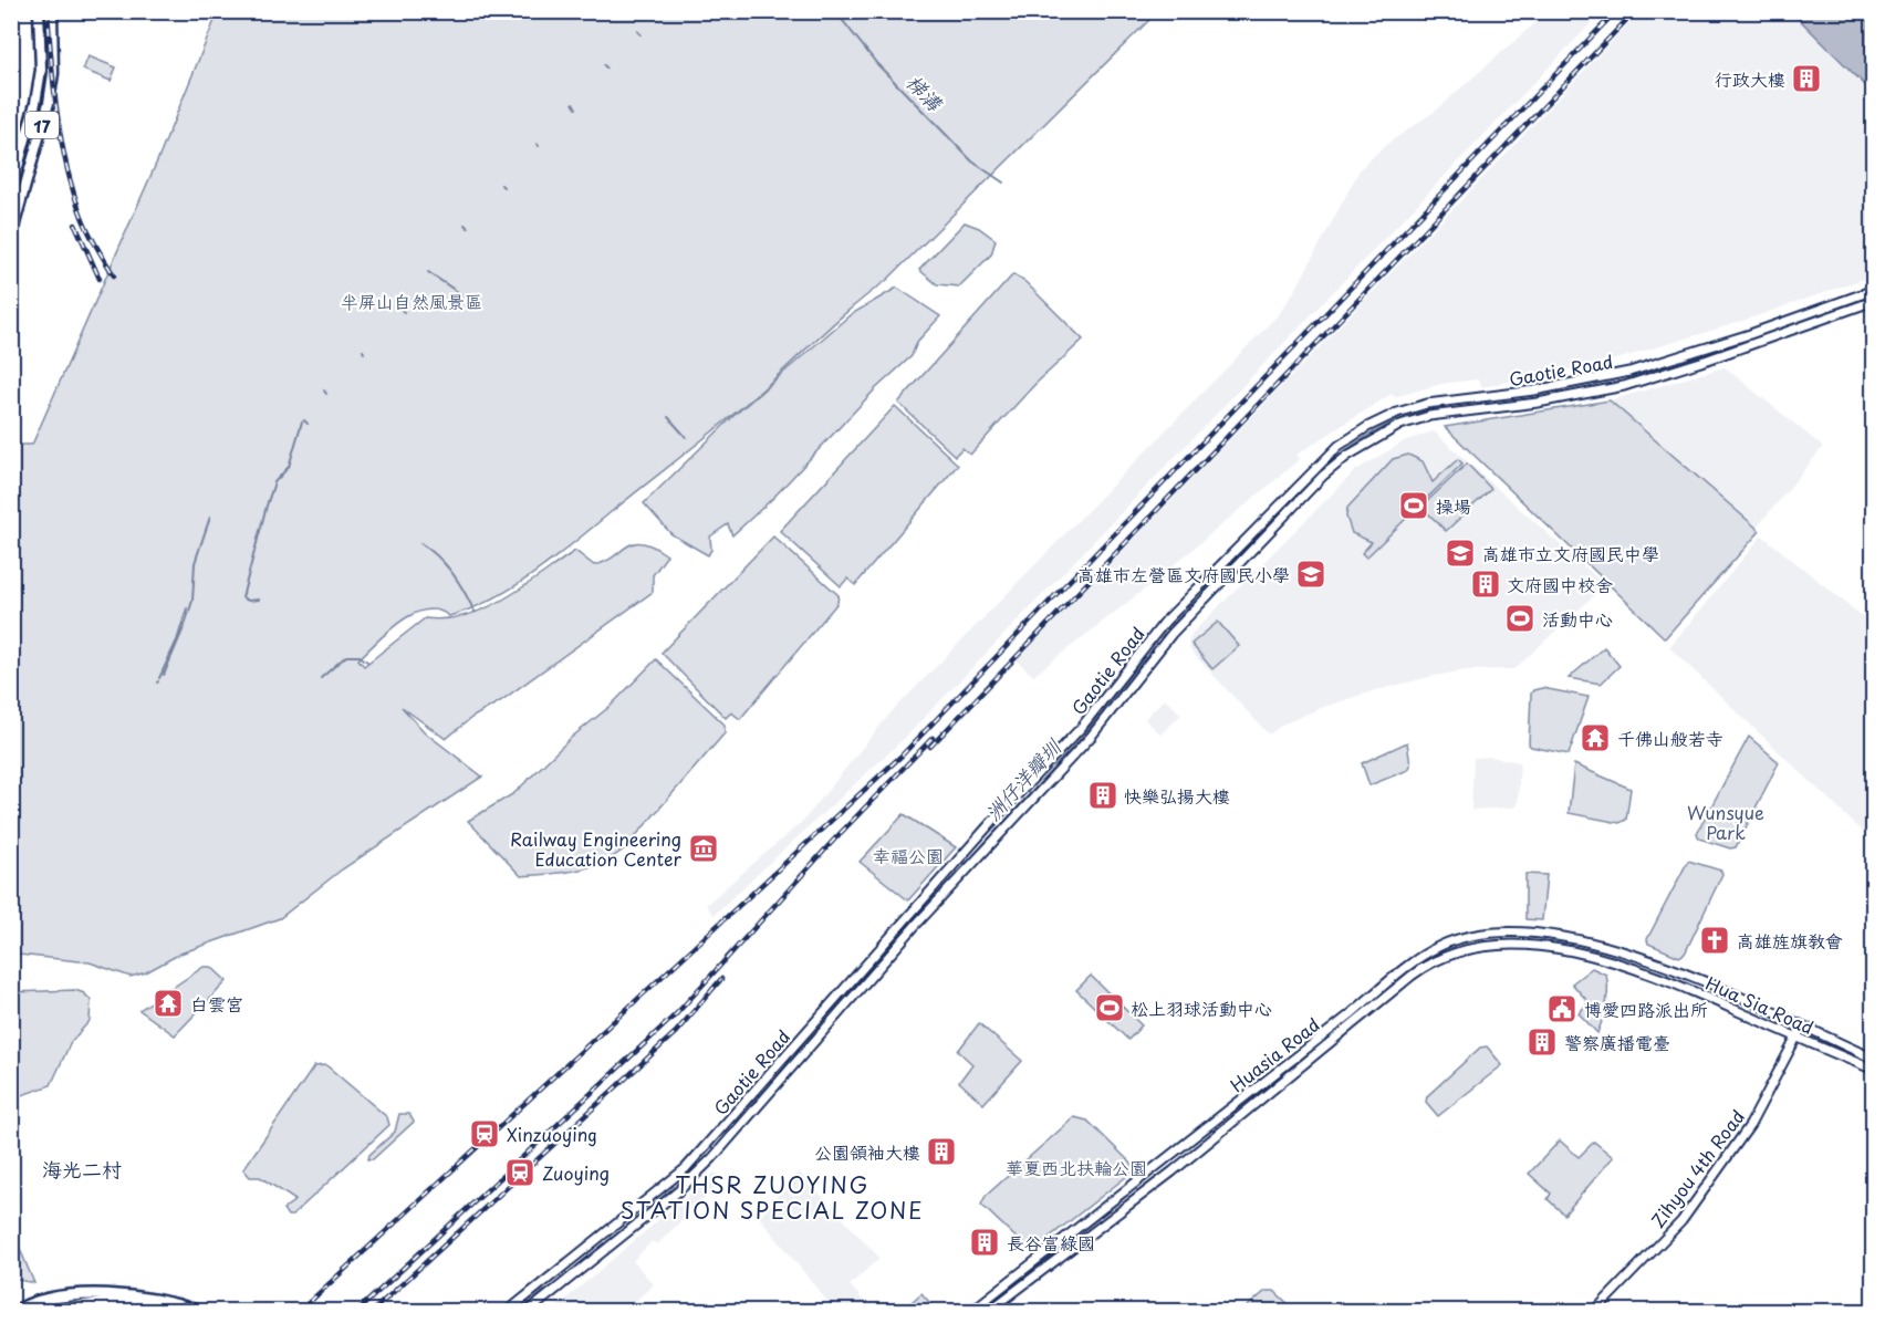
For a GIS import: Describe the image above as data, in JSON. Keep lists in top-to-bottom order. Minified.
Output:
{"streets":{"main road":["17"],"street":["Gaotie Road","Hua Sia Road","Zihyou 4th Road"]},"crossings":[["Hua Sia Road","Zihyou 4th Road"]],"districts":["海光二村","THSR ZUOYING STATION SPECIAL ZONE"],"water":["梯溝","洲仔洋瓣圳"],"parks":["半屏山自然風景區","Wunsyue Park","幸福公園","華夏西北扶輪公園"],"places":{"building":["行政大樓","文府國中校舍","快樂弘揚大樓","警察廣播電臺","公園領袖大樓","長谷富綠國"],"sports":["操場","活動中心","松上羽球活動中心"],"school or university":["高雄市立文府國民中學","高雄市左營區文府國民小學"],"temple":["千佛山般若寺","白雲宮"],"museum":["Railway Engineering Education Center"],"church":["高雄旌旗教會"],"public building":["博愛四路派出所"],"station":["Xinzuoying","Zuoying"]}}
